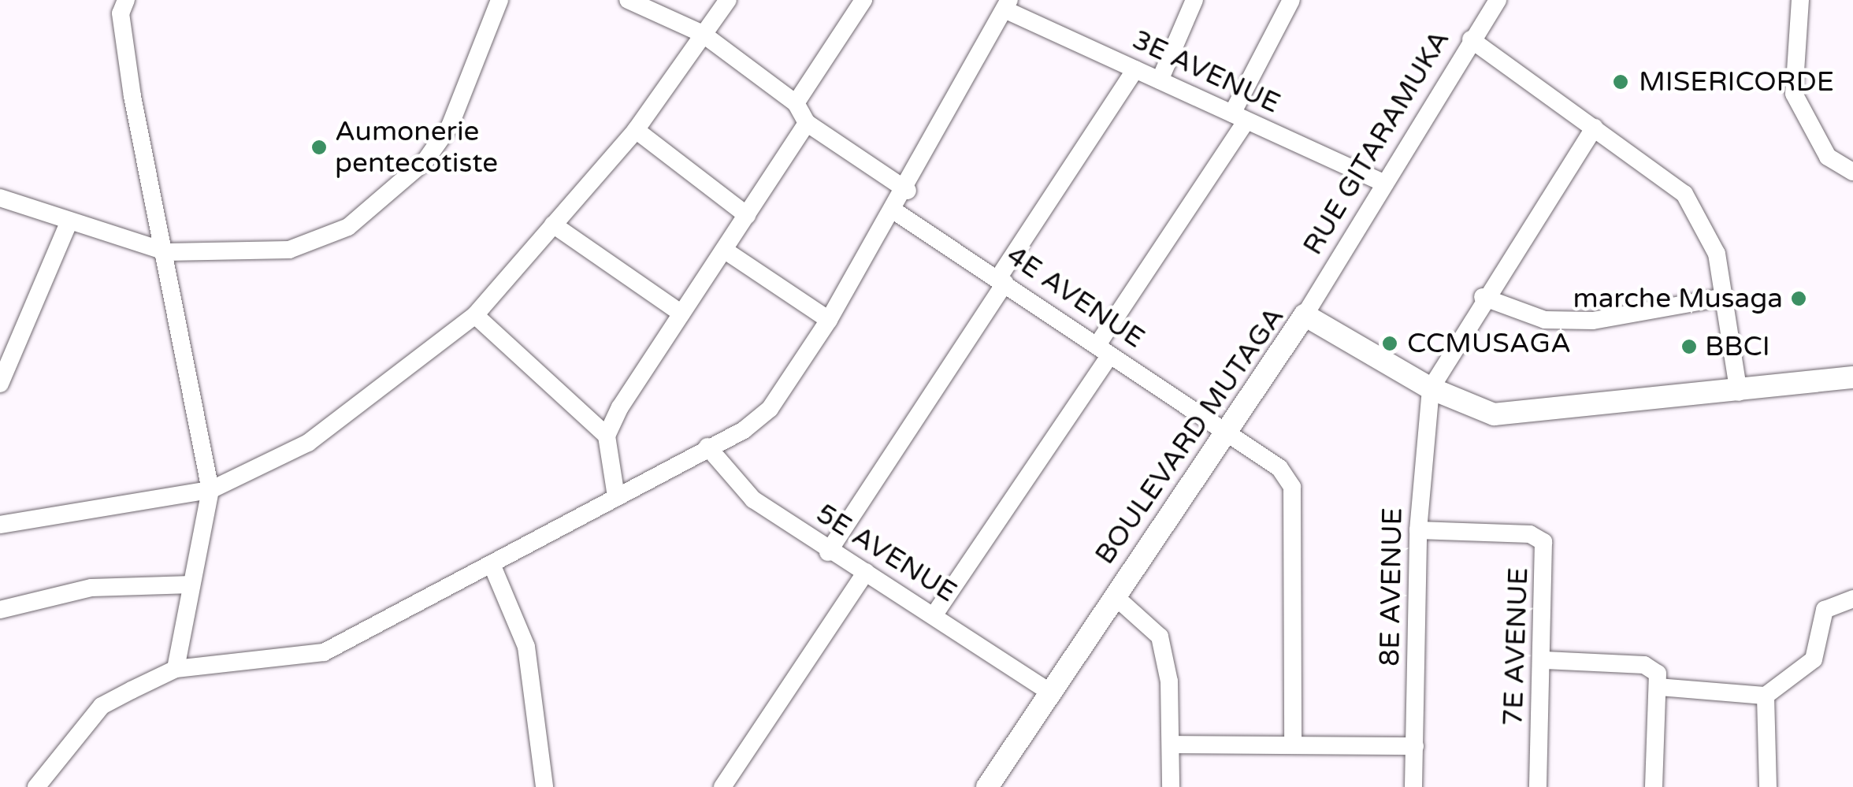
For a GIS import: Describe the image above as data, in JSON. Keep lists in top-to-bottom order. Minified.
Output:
{"streets":{"street":["3E AVENUE","RUE GITARAMUKA","4E AVENUE","BOULEVARD MUTAGA","5E AVENUE","8E AVENUE","7E AVENUE"]},"crossings":[["3E AVENUE","RUE GITARAMUKA"],["RUE GITARAMUKA","BOULEVARD MUTAGA"],["4E AVENUE","BOULEVARD MUTAGA"],["BOULEVARD MUTAGA","5E AVENUE"],["BOULEVARD MUTAGA","8E AVENUE"],["8E AVENUE","7E AVENUE"]],"places":["MISERICORDE","Aumonerie pentecotiste","marche Musaga","CCMUSAGA","BBCI"]}
